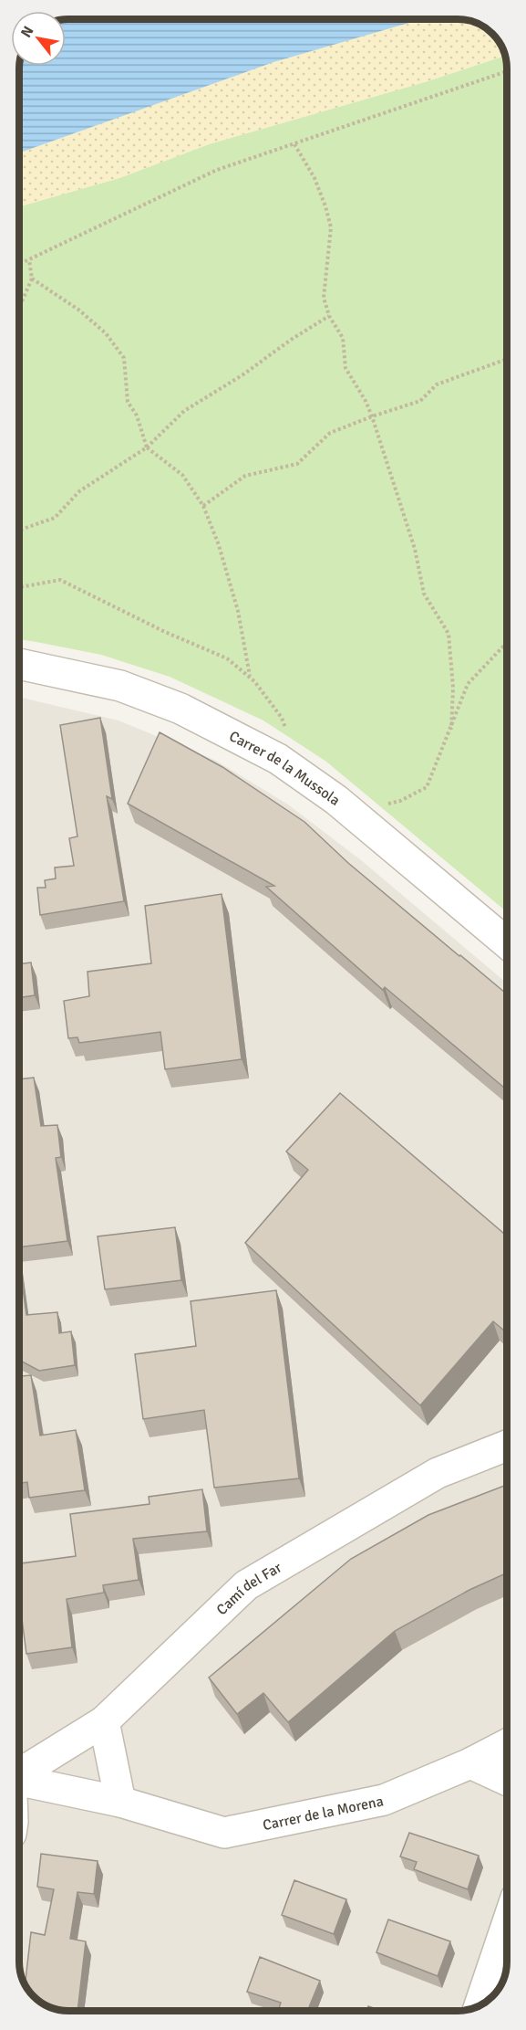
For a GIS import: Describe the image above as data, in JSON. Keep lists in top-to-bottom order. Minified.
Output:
{"streets":{"street":["Carrer de la Mussola","Camí del Far","Carrer de la Morena"]},"north":"top left"}
